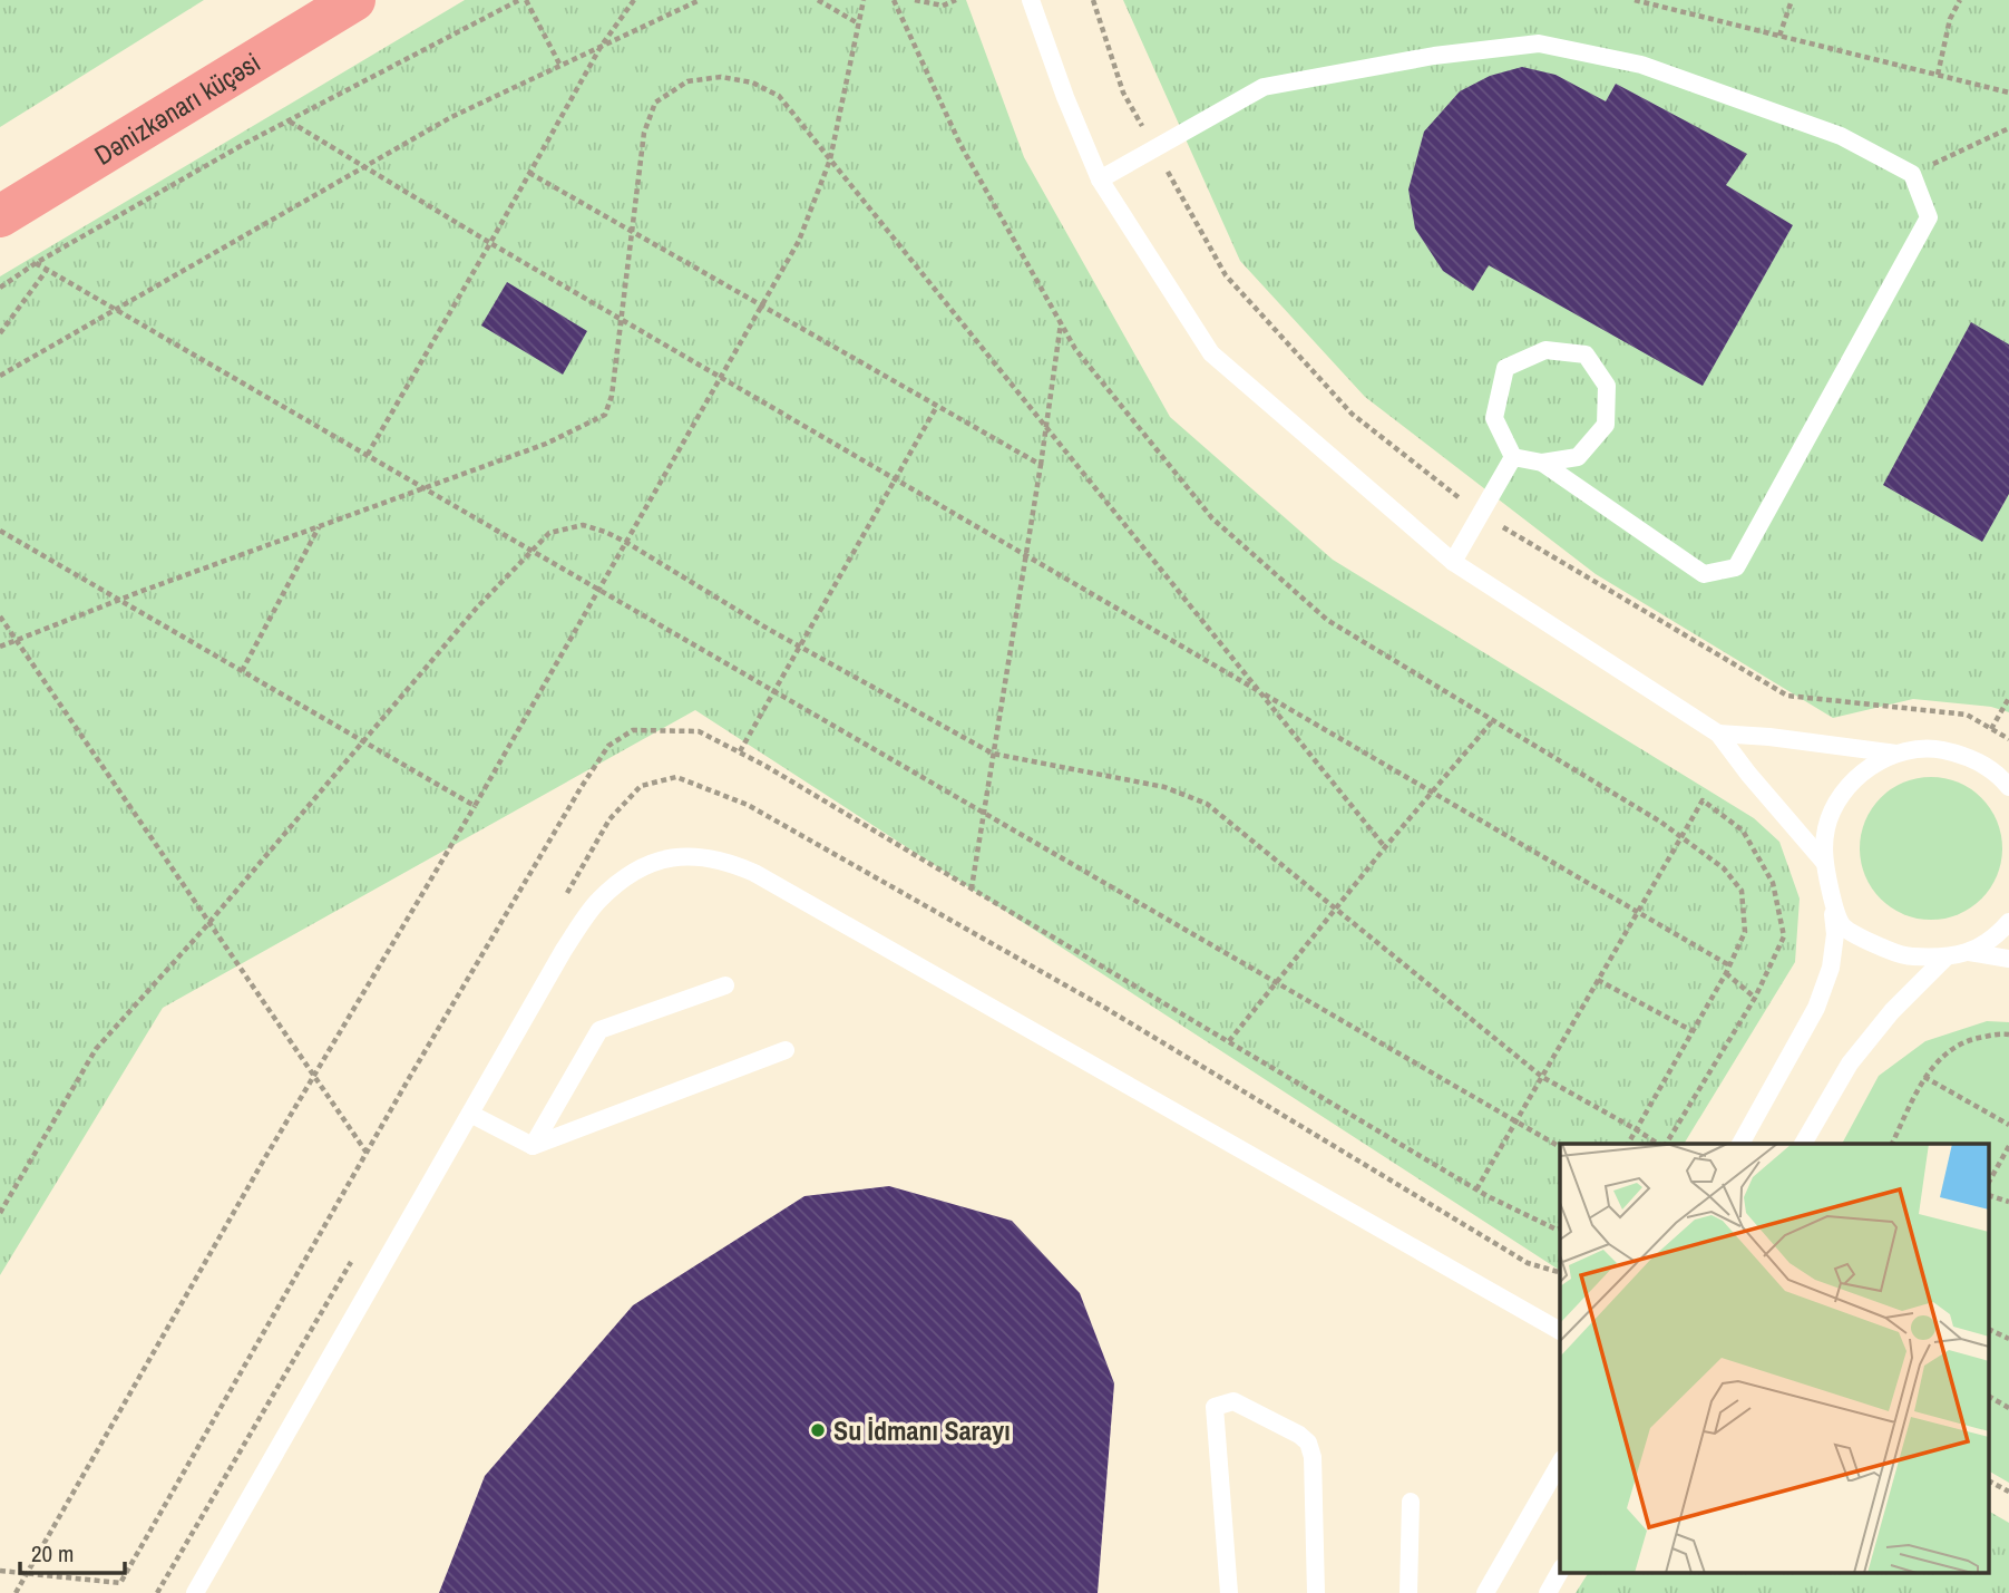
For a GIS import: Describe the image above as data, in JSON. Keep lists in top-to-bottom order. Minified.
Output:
{"streets":{"highway":["Dənizkənarı küçəsi"]},"places":["Su İdmanı Sarayı"],"scale_bar":"20 m"}
